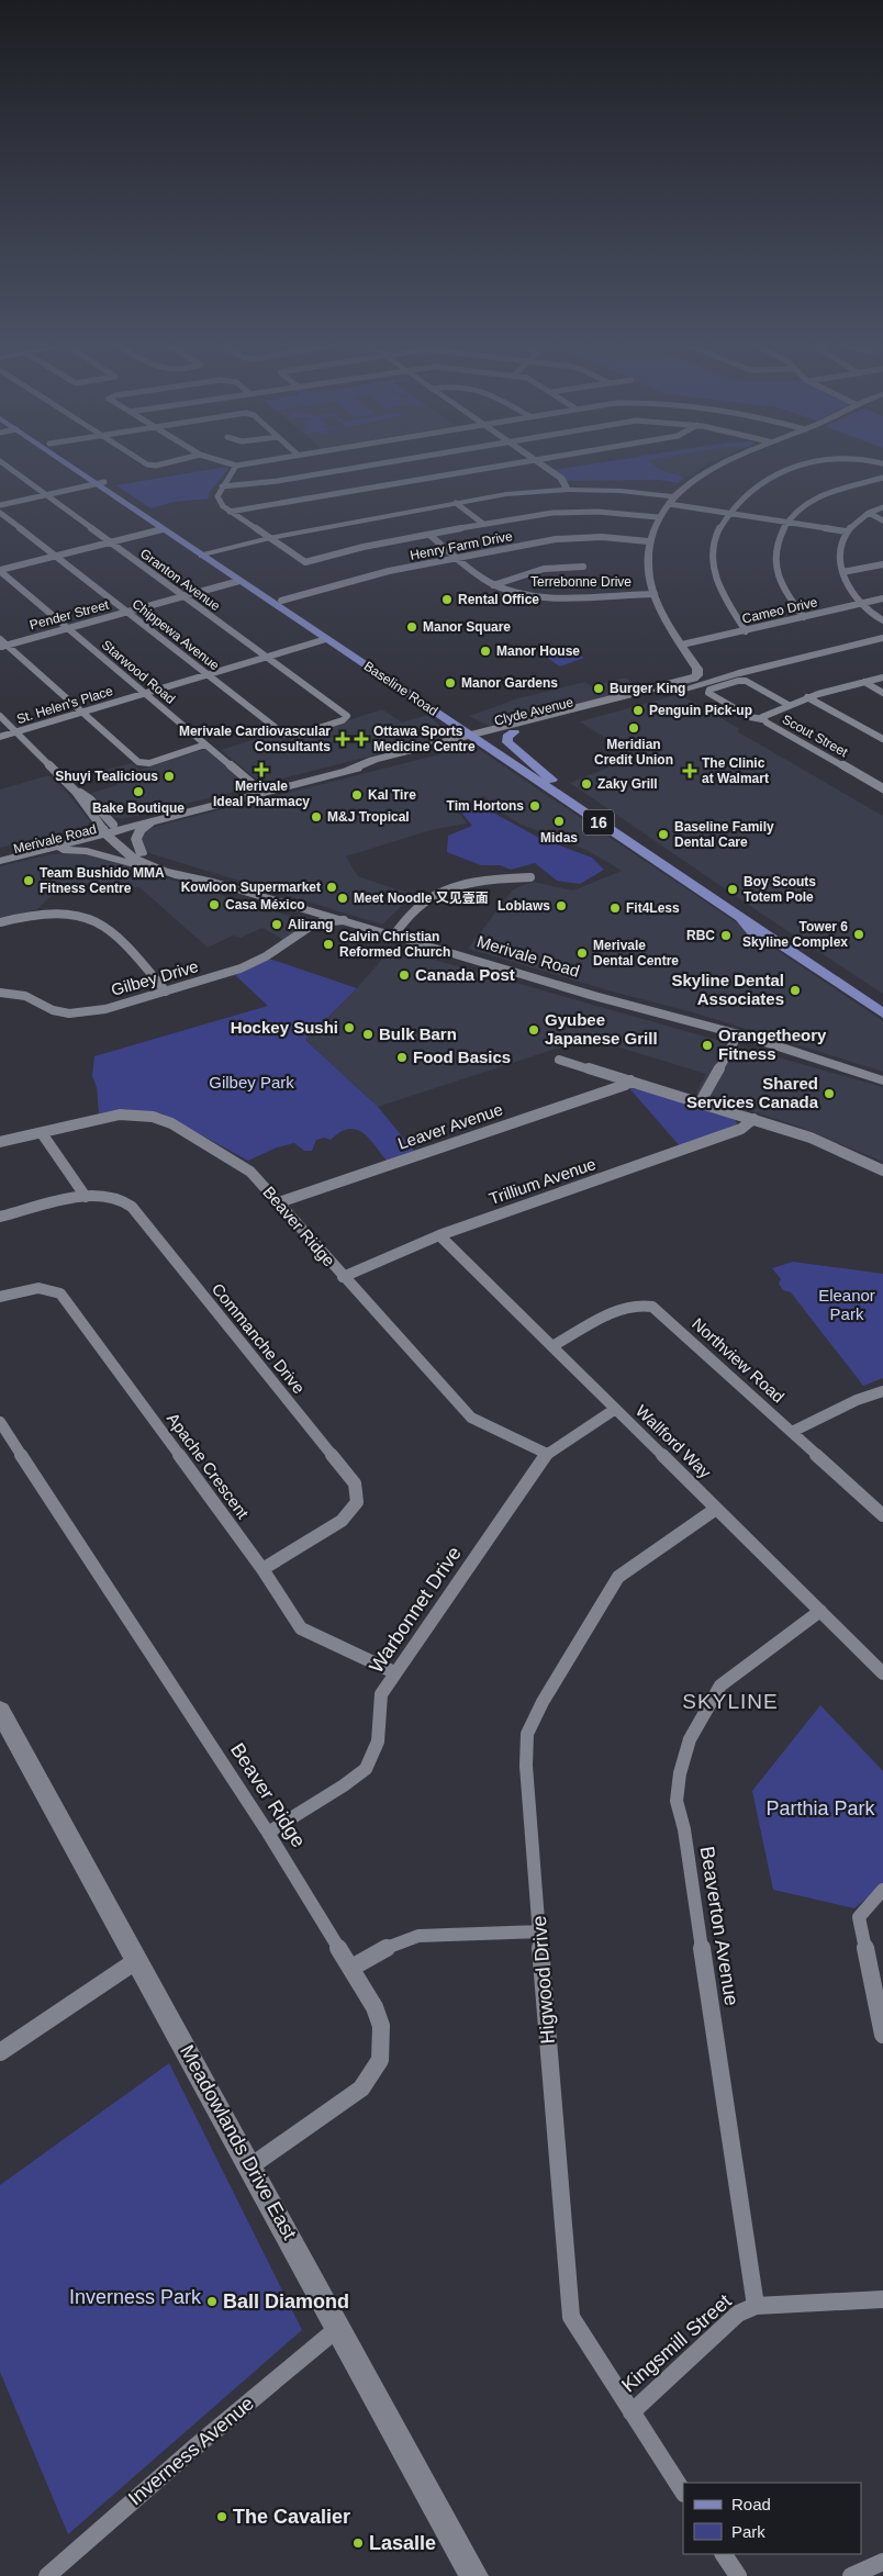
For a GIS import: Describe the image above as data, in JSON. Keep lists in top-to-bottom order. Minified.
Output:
{"streets":{"main road":["Baseline Road","Clyde Avenue","16","Merivale Road","Meadowlands Drive East"],"street":["Henry Farm Drive","Granton Avenue","Terrebonne Drive","Cameo Drive","Pender Street","Chippewa Avenue","Starwood Road","St. Helen's Place","Scout Street","Gilbey Drive","Leaver Avenue","Trillium Avenue","Beaver Ridge","Commanche Drive","Northview Road","Wallford Way","Apache Crescent","Warbonnet Drive","Beaverton Avenue","Higwood Drive","Kingsmill Street","Inverness Avenue"]},"crossings":[["Henry Farm Drive","Terrebonne Drive"],["Henry Farm Drive","Baseline Road"],["Granton Avenue","Pender Street"],["Granton Avenue","Chippewa Avenue"],["Granton Avenue","St. Helen's Place"],["Pender Street","Chippewa Avenue"],["Pender Street","Starwood Road"],["Pender Street","Baseline Road"],["Chippewa Avenue","St. Helen's Place"],["Starwood Road","St. Helen's Place"],["Starwood Road","Clyde Avenue"],["Baseline Road","St. Helen's Place"],["Baseline Road","Clyde Avenue"],["Clyde Avenue","Merivale Road"],["Merivale Road","Gilbey Drive"],["Leaver Avenue","Beaver Ridge"],["Trillium Avenue","Beaver Ridge"],["Trillium Avenue","Wallford Way"],["Beaver Ridge","Warbonnet Drive"],["Beaver Ridge","Meadowlands Drive East"],["Commanche Drive","Apache Crescent"],["Northview Road","Wallford Way"],["Wallford Way","Warbonnet Drive"],["Wallford Way","Beaverton Avenue"],["Wallford Way","Higwood Drive"],["Apache Crescent","Warbonnet Drive"],["Beaverton Avenue","Kingsmill Street"],["Higwood Drive","Kingsmill Street"],["Meadowlands Drive East","Inverness Avenue"]],"districts":["SKYLINE"],"parks":["Gilbey Park","Eleanor Park","Parthia Park","Inverness Park"],"places":{"other":["Rental Office","Manor Square","Manor House","Manor Gardens","Burger King","Penguin Pick-up","Meridian Credit Union","Shuyi Tealicious","Zaky Grill","Bake Boutique","Kal Tire","Tim Hortons","M&J Tropical","Midas","Baseline Family Dental Care","Team Bushido MMA Fitness Centre","Kowloon Supermarket","Boy Scouts Totem Pole","Meet Noodle 又见壹面","Casa México","Loblaws","Fit4Less","Alirang","Tower 6 Skyline Complex","RBC","Calvin Christian Reformed Church","Merivale Dental Centre","Canada Post","Skyline Dental Associates","Hockey Sushi","Gyubee Japanese Grill","Bulk Barn","Orangetheory Fitness","Food Basics","Shared Services Canada","Ball Diamond","The Cavalier","Lasalle"],"health":["Merivale Cardiovascular Consultants","Ottawa Sports Medicine Centre","Merivale Ideal Pharmacy","The Clinic at Walmart"]},"legend":["Road","Park"]}
